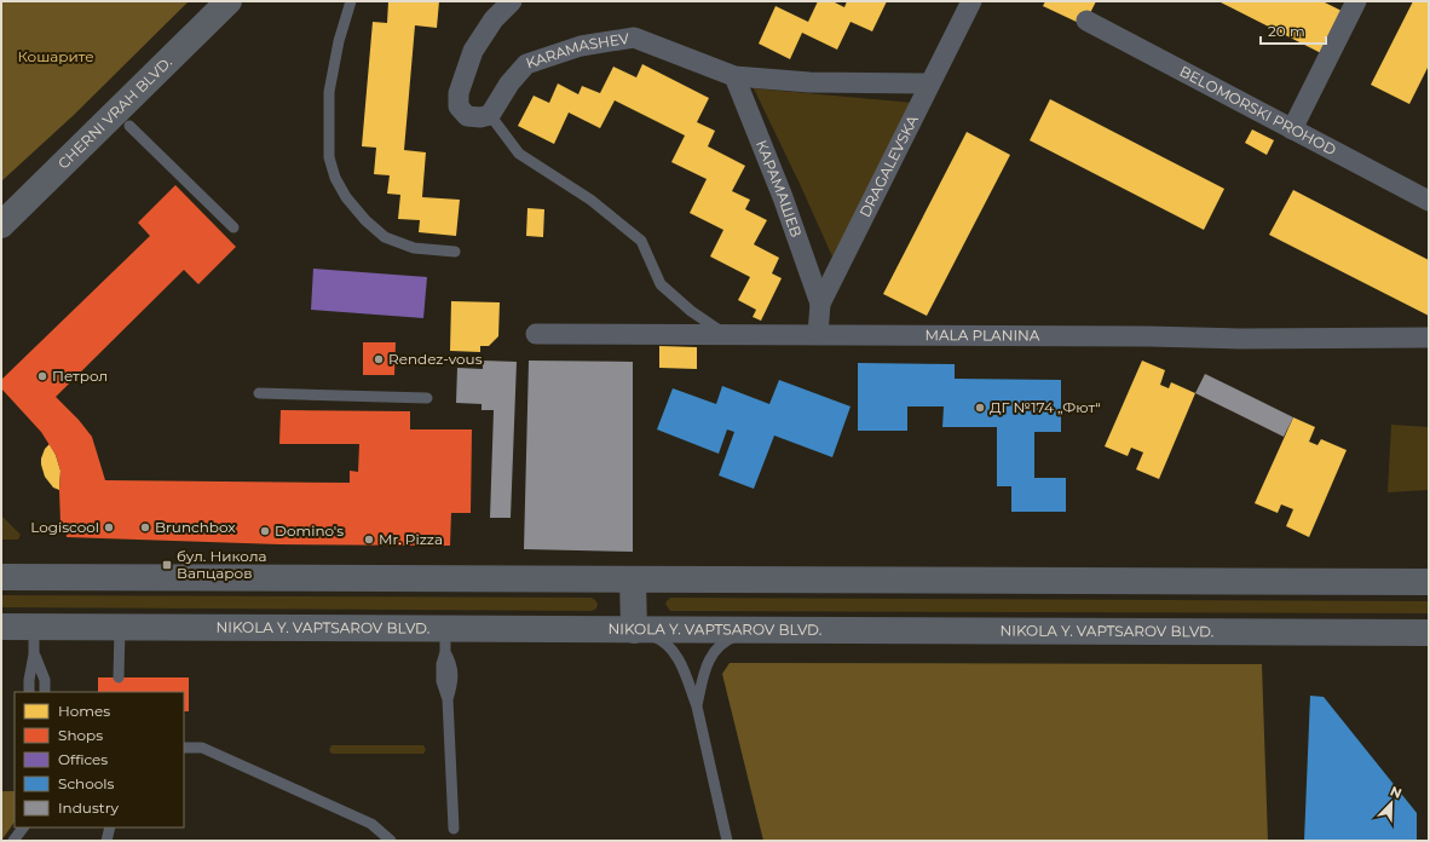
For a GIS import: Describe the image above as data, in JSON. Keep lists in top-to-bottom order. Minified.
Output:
{"streets":{"main road":["CHERNI VRAH BLVD.","NIKOLA Y. VAPTSAROV BLVD."],"street":["KARAMASHEV","BELOMORSKI PROHOD","DRAGALEVSKA","КАРАМАШЕВ","MALA PLANINA"]},"crossings":[["KARAMASHEV","DRAGALEVSKA"],["KARAMASHEV","КАРАМАШЕВ"],["DRAGALEVSKA","КАРАМАШЕВ"],["DRAGALEVSKA","MALA PLANINA"]],"parks":["Кошарите"],"places":{"other":["Rendez-vous","Петрол","ДГ №174 „Фют“","Logiscool","Brunchbox","Domino's","Mr. Pizza"],"transit":["бул. Никола Вапцаров"]},"legend":["Homes","Shops","Offices","Schools","Industry"],"scale_bar":"20 m","north":"top right"}
